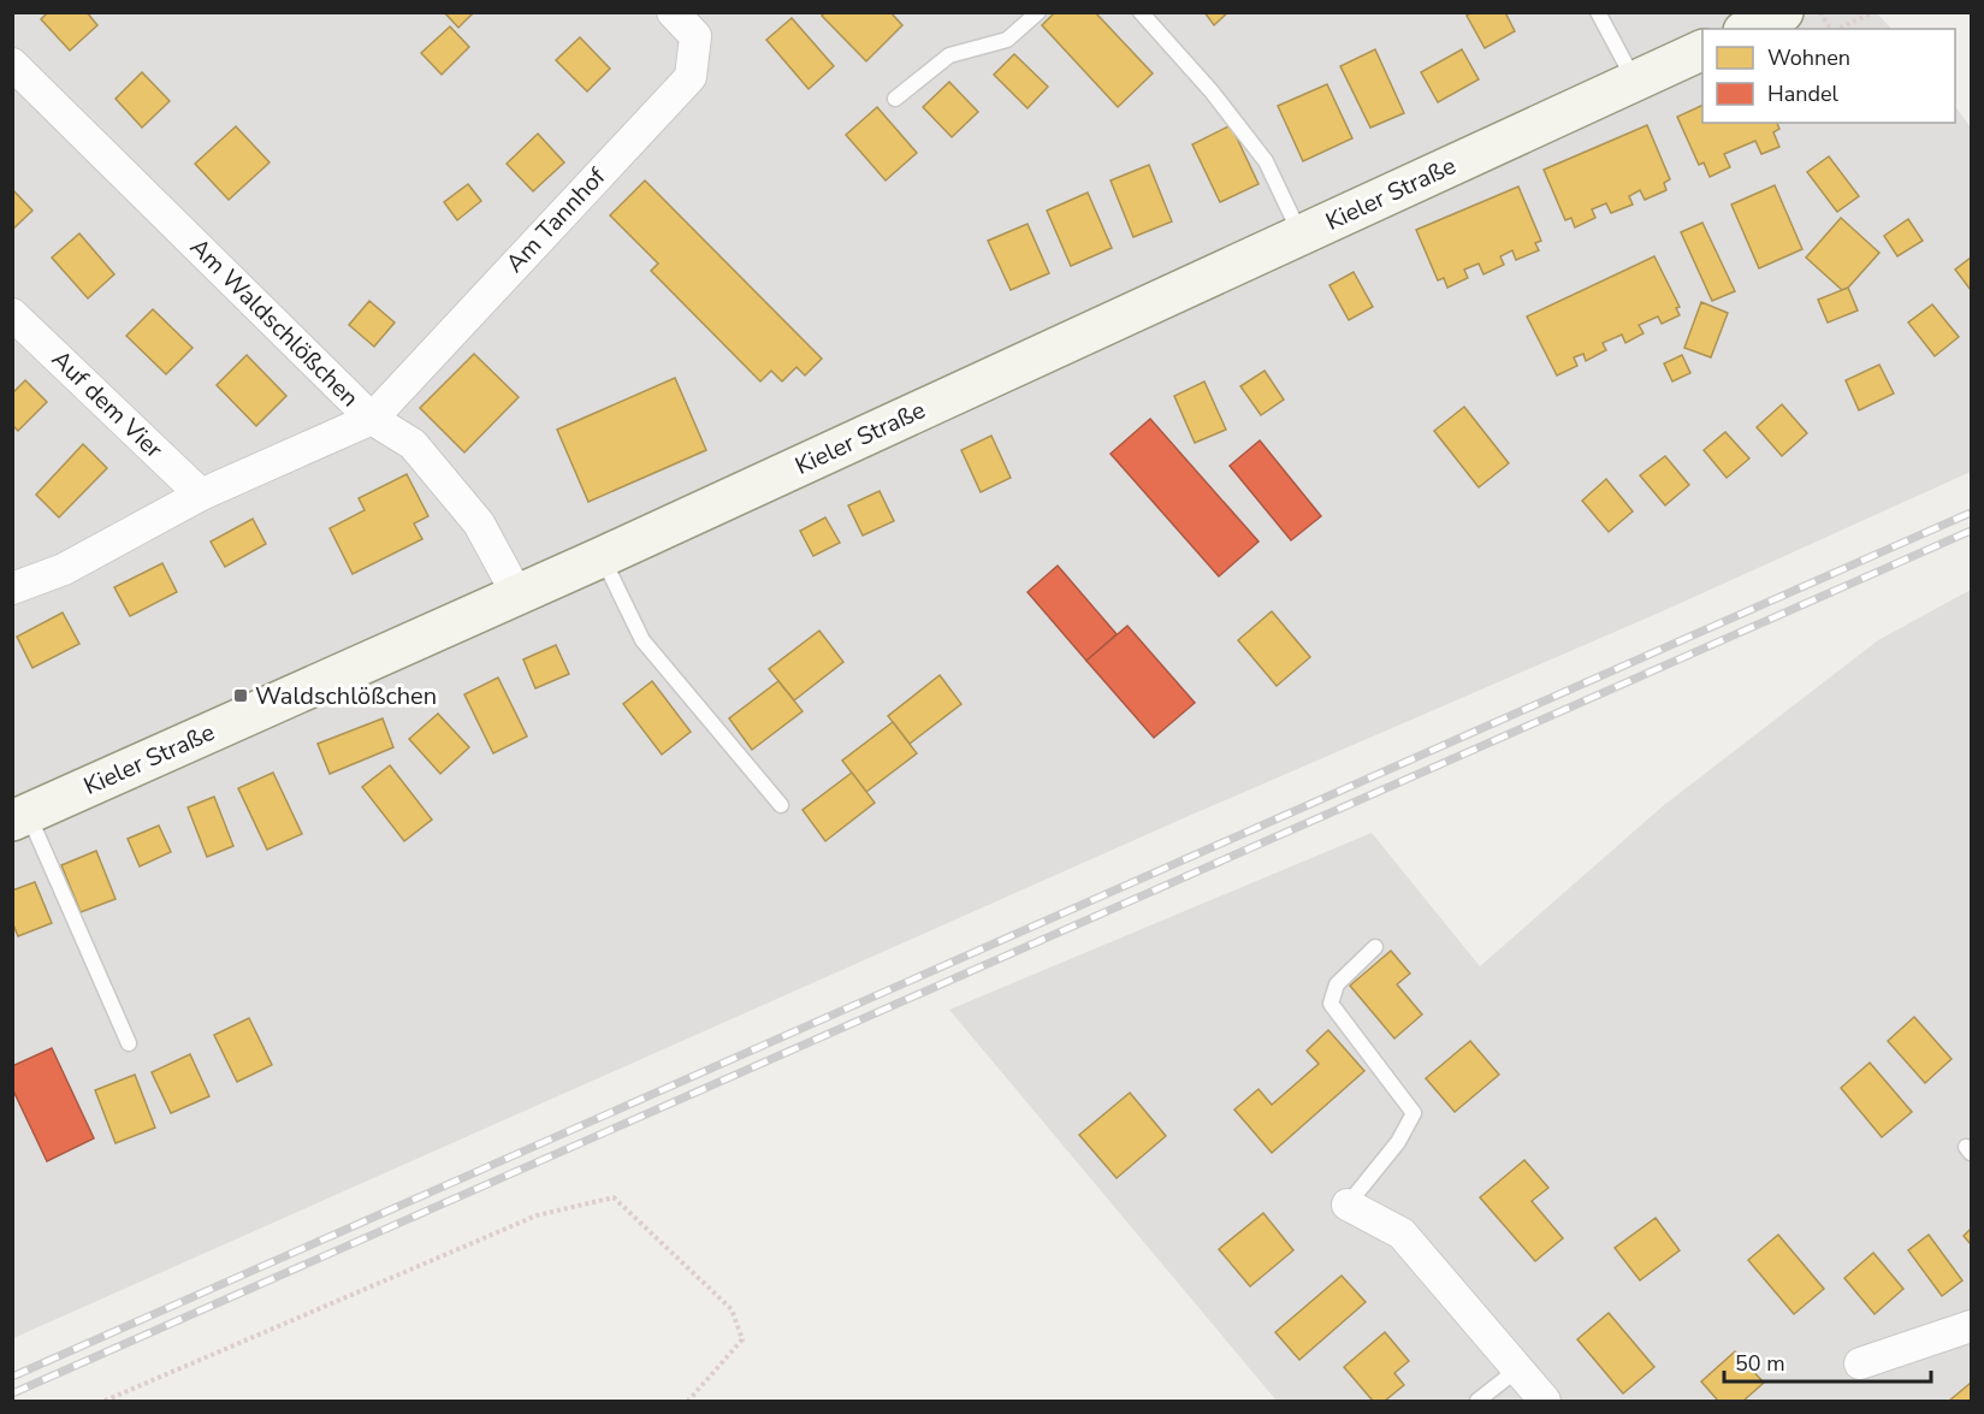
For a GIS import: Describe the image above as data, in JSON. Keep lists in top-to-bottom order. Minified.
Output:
{"streets":{"main road":["Kieler Straße"],"street":["Am Tannhof","Am Waldschlößchen","Auf dem Vier"]},"crossings":[["Kieler Straße","Am Waldschlößchen"],["Am Tannhof","Am Waldschlößchen"]],"places":{"transit":["Waldschlößchen"]},"legend":["Wohnen","Handel"],"scale_bar":"50 m"}
